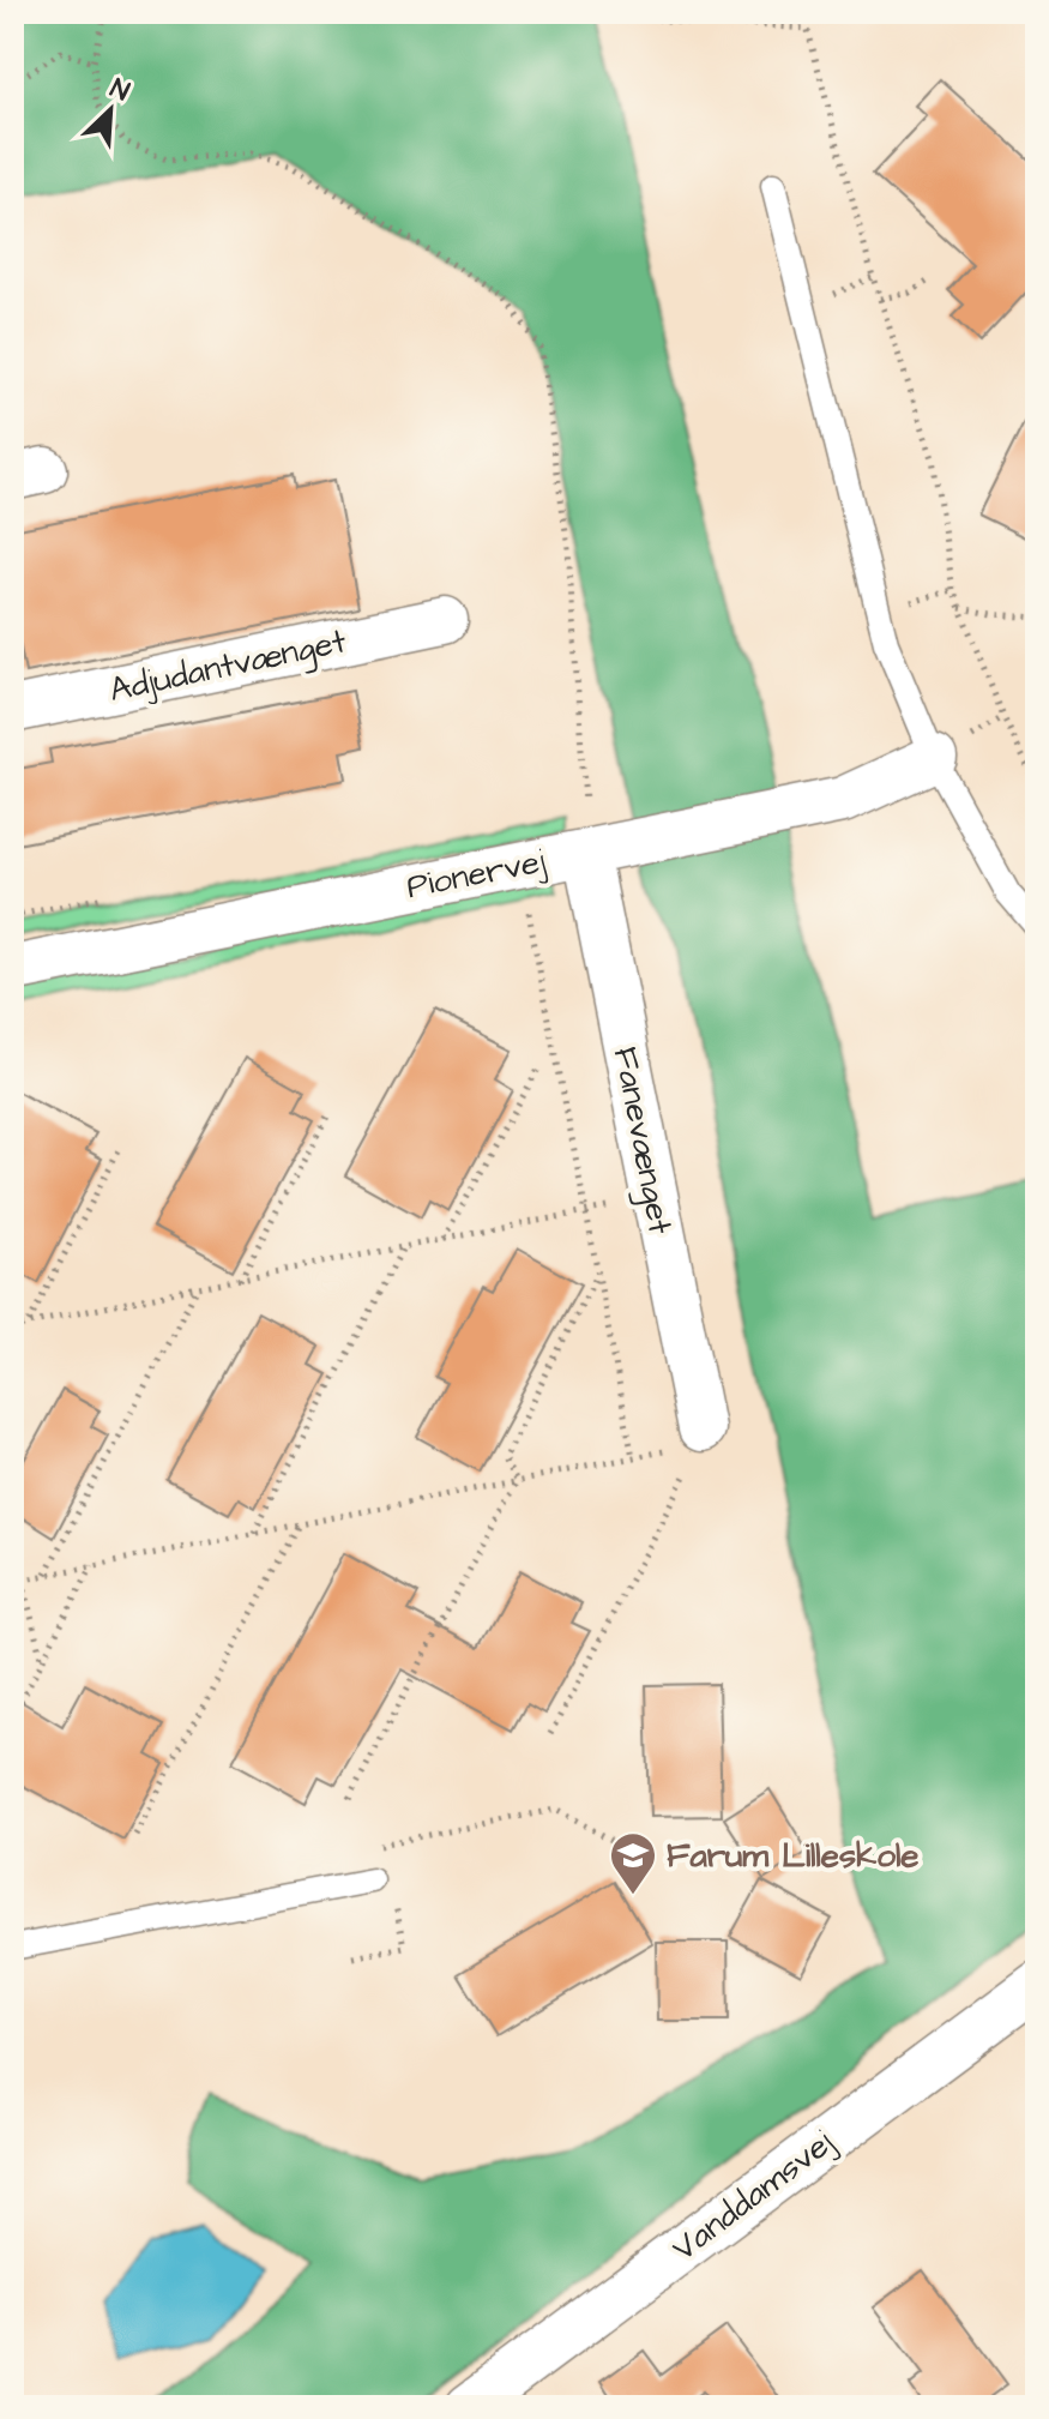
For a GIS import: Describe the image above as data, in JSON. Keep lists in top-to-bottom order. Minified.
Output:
{"streets":{"street":["Adjudantvænget","Pionervej","Fanevænget","Vanddamsvej"]},"crossings":[["Pionervej","Fanevænget"]],"places":{"school or university":["Farum Lilleskole"]},"north":"top right"}
